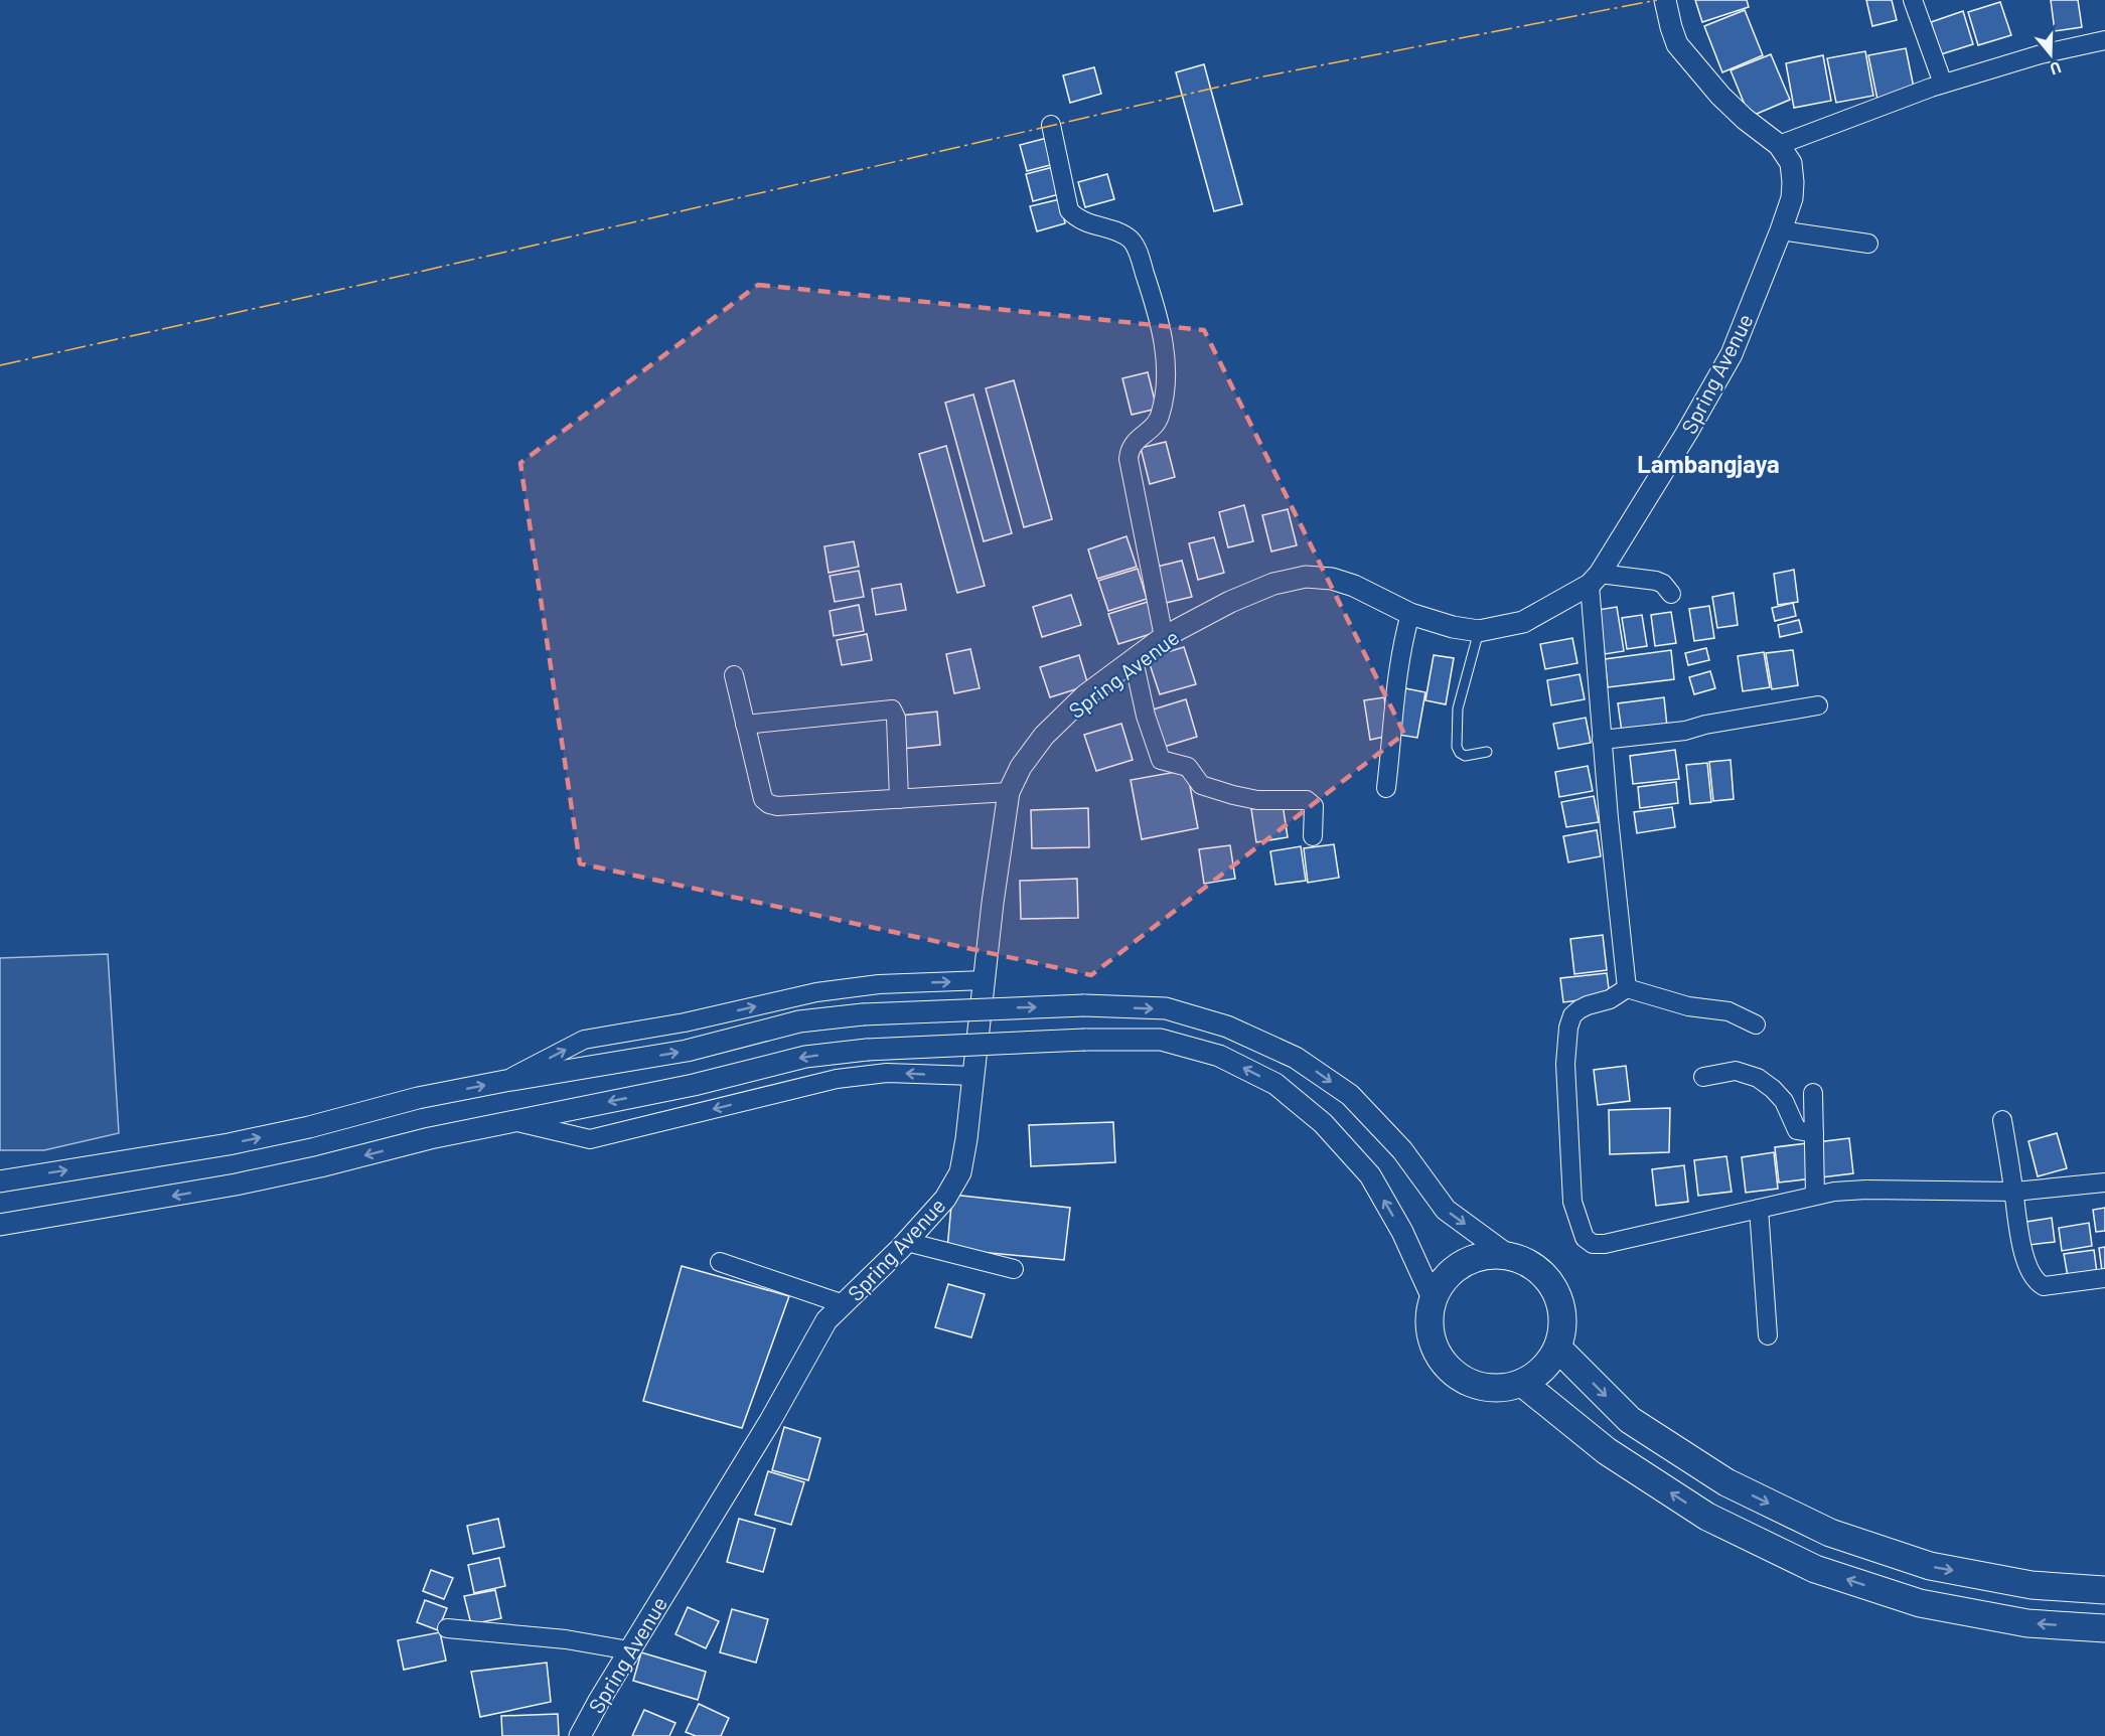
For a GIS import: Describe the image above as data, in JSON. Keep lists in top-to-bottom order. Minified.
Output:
{"streets":{"street":["Spring Avenue"]},"districts":["Lambangjaya"],"north":"bottom"}
